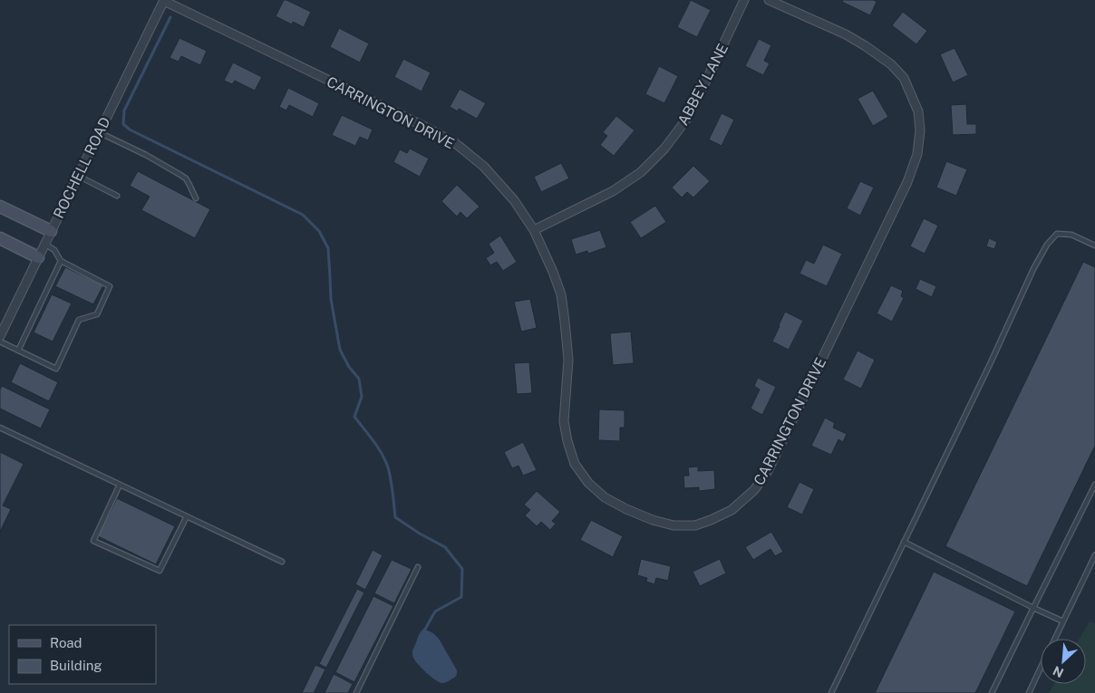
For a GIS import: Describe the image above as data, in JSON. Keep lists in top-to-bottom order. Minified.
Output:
{"streets":{"street":["ABBEY LANE","CARRINGTON DRIVE","ROCHELL ROAD"]},"crossings":[["ABBEY LANE","CARRINGTON DRIVE"],["CARRINGTON DRIVE","ROCHELL ROAD"]],"legend":["Road","Building"],"north":"bottom left"}
